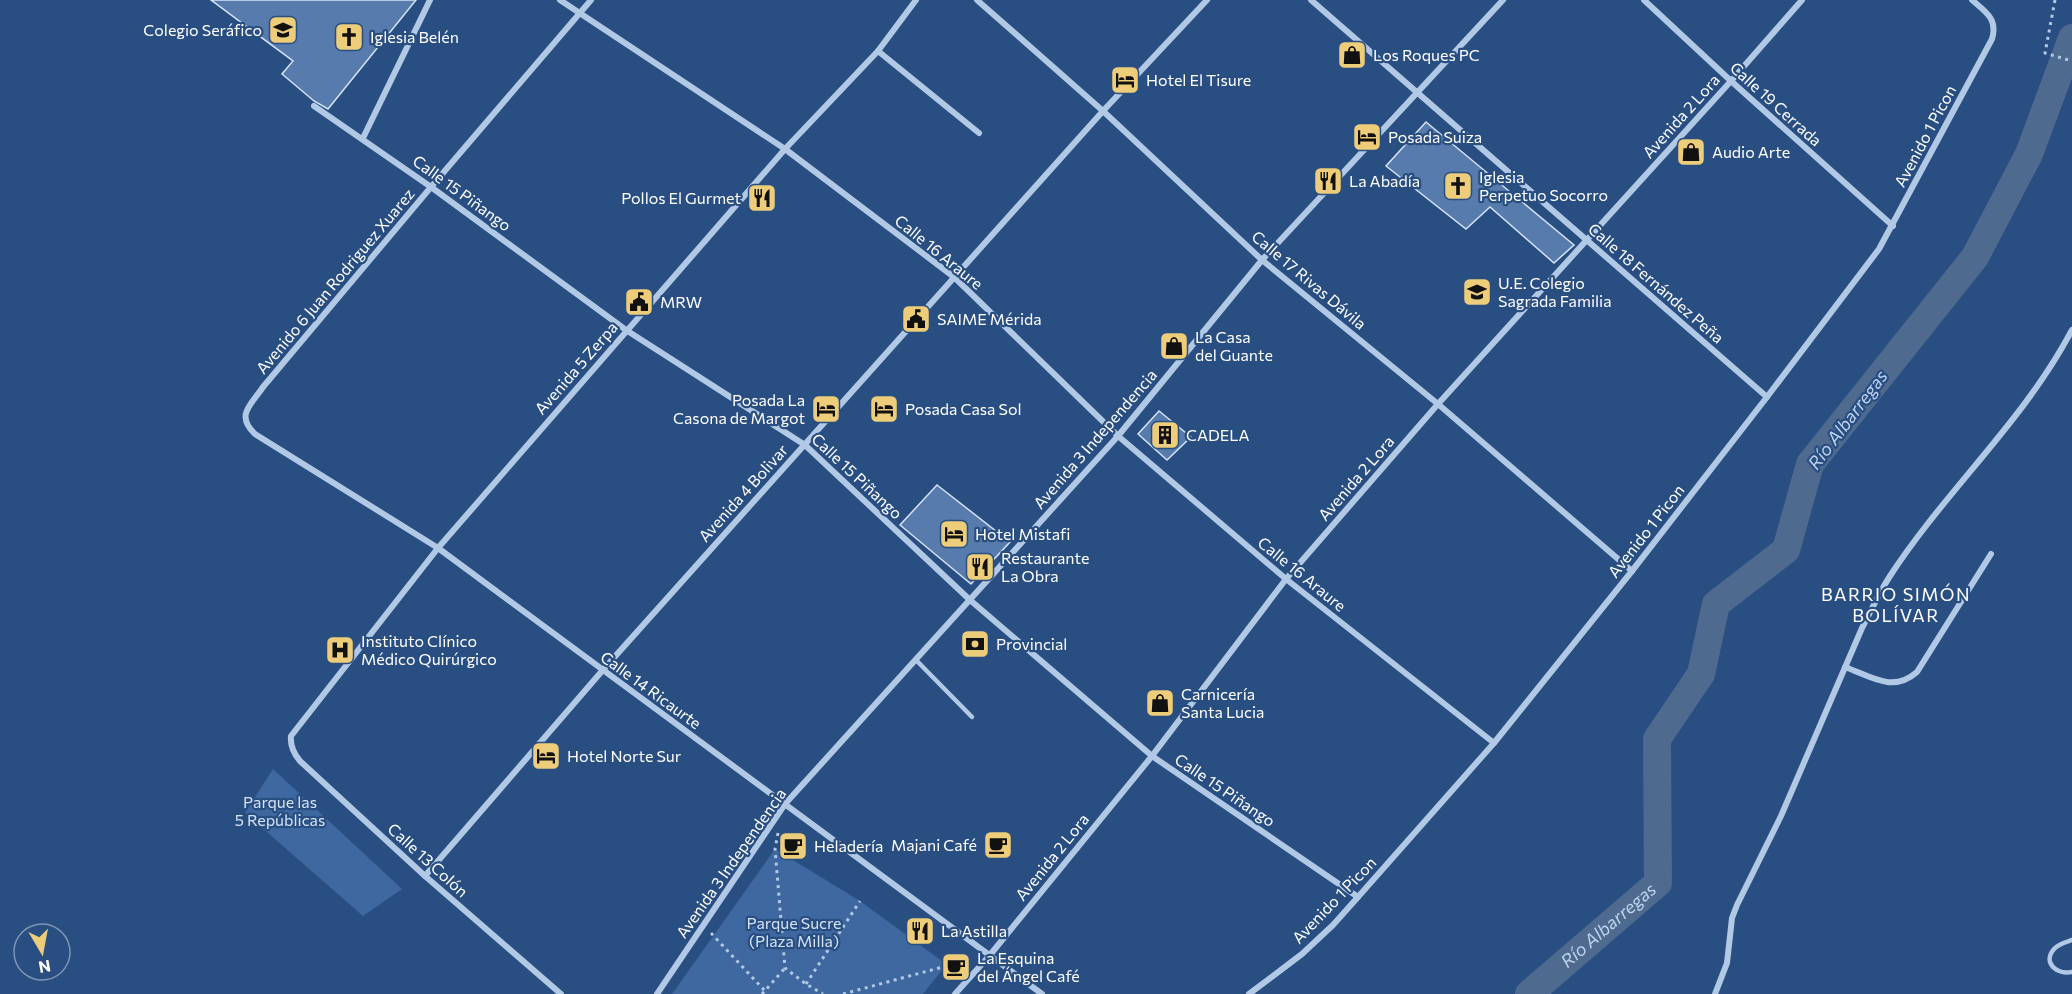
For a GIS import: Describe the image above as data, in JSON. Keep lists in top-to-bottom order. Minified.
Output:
{"streets":{"street":["Calle 19 Cerrada","Avenida 2 Lora","Avenido 1 Picon","Calle 15 Piñango","Calle 16 Araure","Calle 17 Rivas Dávila","Avenido 6 Juan Rodriguez Xuarez","Calle 18 Fernández Peña","Avenida 5 Zerpa","Avenida 3 Independencia","Avenida 4 Bolivar","Calle 14 Ricaurte","Calle 13 Colón"]},"crossings":[["Calle 19 Cerrada","Avenida 2 Lora"],["Calle 19 Cerrada","Avenido 1 Picon"],["Avenida 2 Lora","Calle 15 Piñango"],["Avenida 2 Lora","Calle 16 Araure"],["Avenida 2 Lora","Calle 17 Rivas Dávila"],["Avenida 2 Lora","Calle 18 Fernández Peña"],["Avenida 2 Lora","Calle 14 Ricaurte"],["Avenido 1 Picon","Calle 15 Piñango"],["Avenido 1 Picon","Calle 16 Araure"],["Avenido 1 Picon","Calle 17 Rivas Dávila"],["Avenido 1 Picon","Calle 18 Fernández Peña"],["Calle 15 Piñango","Avenido 6 Juan Rodriguez Xuarez"],["Calle 15 Piñango","Avenida 5 Zerpa"],["Calle 15 Piñango","Avenida 3 Independencia"],["Calle 15 Piñango","Avenida 4 Bolivar"],["Calle 16 Araure","Avenido 6 Juan Rodriguez Xuarez"],["Calle 16 Araure","Avenida 5 Zerpa"],["Calle 16 Araure","Avenida 3 Independencia"],["Calle 16 Araure","Avenida 4 Bolivar"],["Calle 17 Rivas Dávila","Avenida 3 Independencia"],["Calle 17 Rivas Dávila","Avenida 4 Bolivar"],["Avenido 6 Juan Rodriguez Xuarez","Calle 14 Ricaurte"],["Calle 18 Fernández Peña","Avenida 3 Independencia"],["Avenida 5 Zerpa","Calle 14 Ricaurte"],["Avenida 5 Zerpa","Calle 13 Colón"],["Avenida 3 Independencia","Calle 14 Ricaurte"],["Avenida 4 Bolivar","Calle 14 Ricaurte"],["Avenida 4 Bolivar","Calle 13 Colón"]],"districts":["BARRIO SIMÓN BOLÍVAR"],"water":["Río Albarregas"],"parks":["Parque las 5 Repúblicas","Parque Sucre (Plaza Milla)"],"places":{"school or university":["Colegio Seráfico","U.E. Colegio Sagrada Familia"],"church":["Iglesia Belén","Iglesia Perpetuo Socorro"],"shop":["Los Roques PC","Audio Arte","La Casa del Guante","Carnicería Santa Lucia"],"hotel":["Hotel El Tisure","Posada Suiza","Posada La Casona de Margot","Posada Casa Sol","Hotel Mistafi","Hotel Norte Sur"],"restaurant":["La Abadía","Pollos El Gurmet","Restaurante La Obra","La Astilla"],"public building":["MRW","SAIME Mérida"],"building":["CADELA"],"bank":["Provincial"],"hospital":["Instituto Clínico Médico Quirúrgico"],"cafe":["Majani Café","Heladería","La Esquina del Ángel Café"]},"north":"bottom"}
